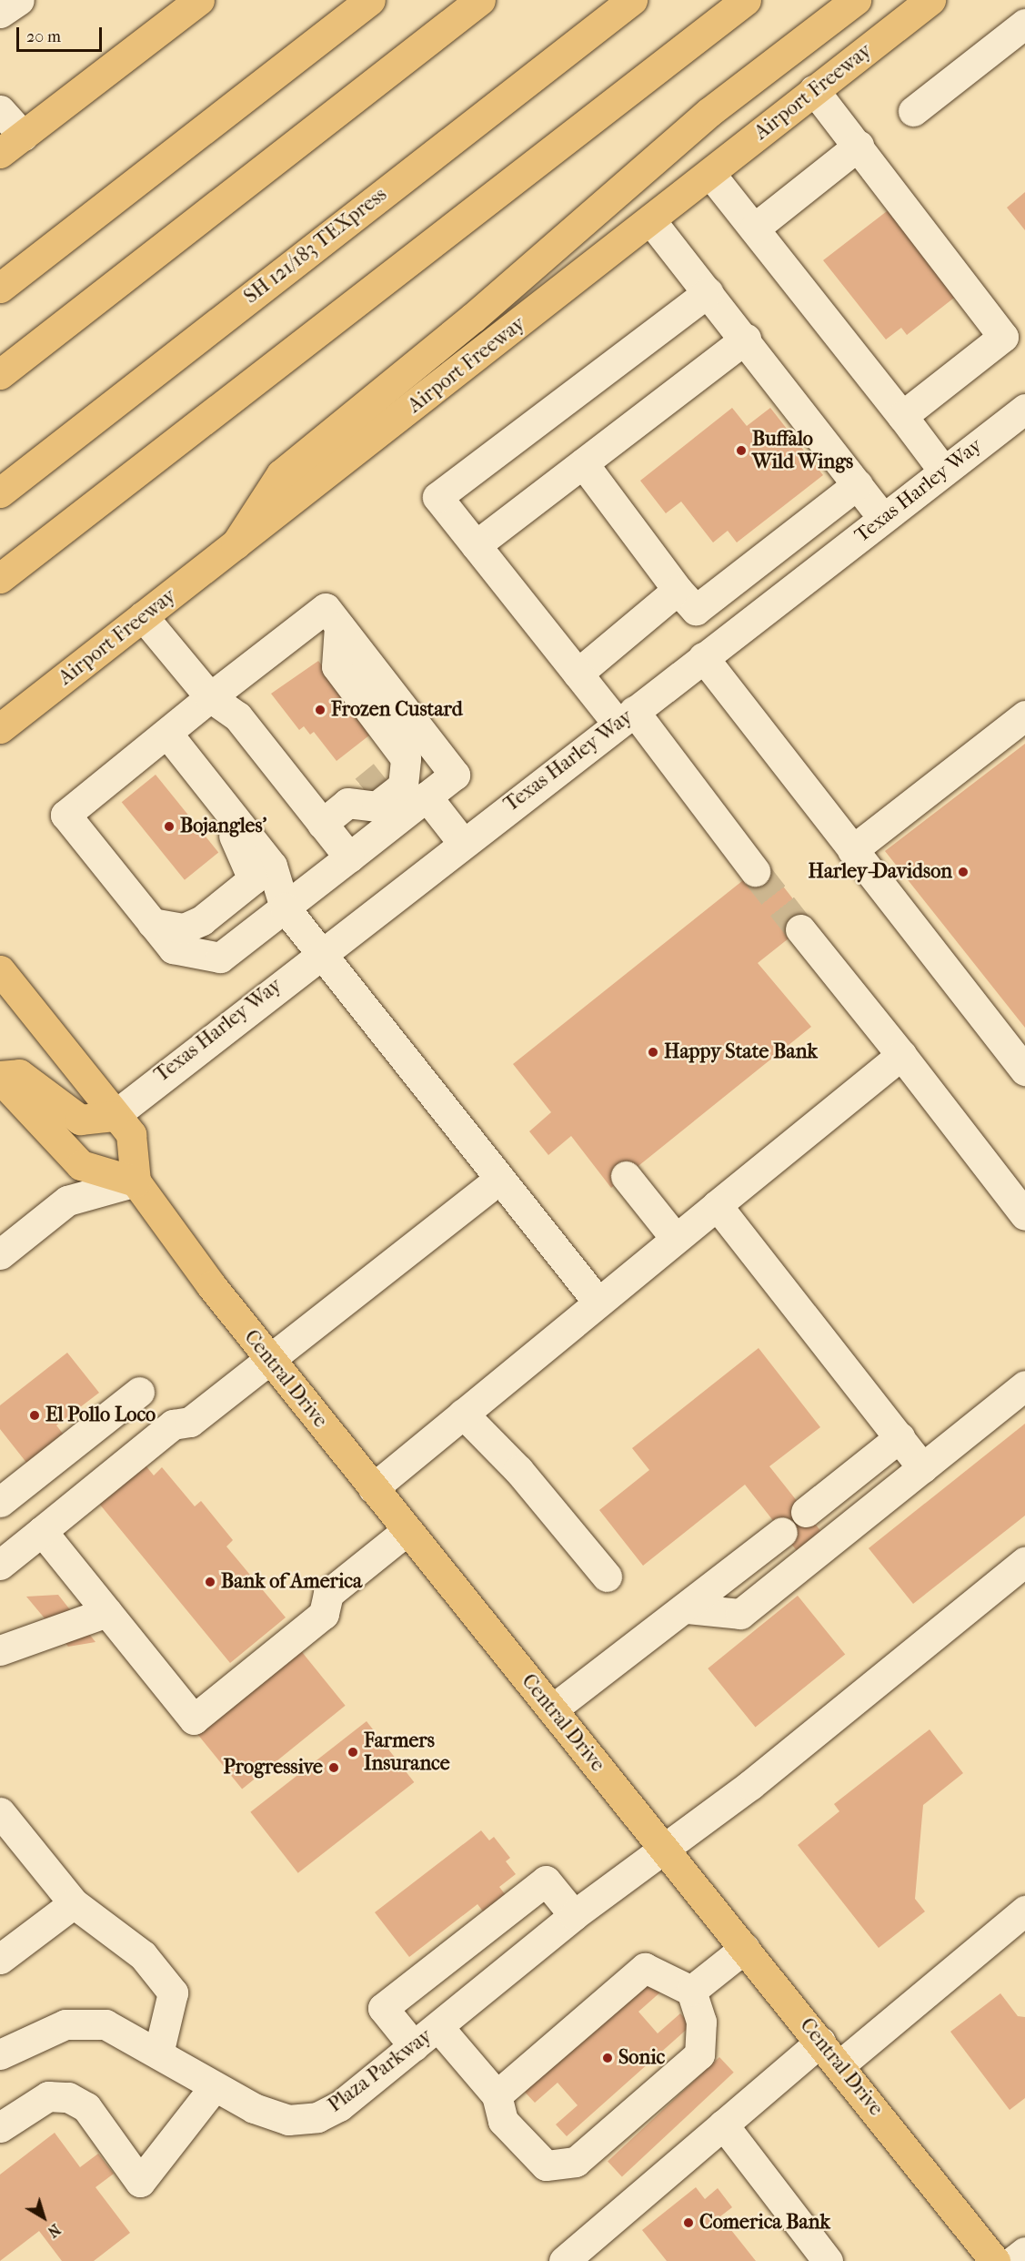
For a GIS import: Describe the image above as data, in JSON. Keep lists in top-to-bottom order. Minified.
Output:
{"streets":{"main road":["Airport Freeway","SH 121/183 TEXpress","Central Drive"],"street":["Texas Harley Way","Plaza Parkway"]},"crossings":[["Central Drive","Plaza Parkway"]],"places":["Buffalo Wild Wings","Frozen Custard","Bojangles'","Harley-Davidson","Happy State Bank","El Pollo Loco","Bank of America","Farmers Insurance","Progressive","Sonic","Comerica Bank"],"scale_bar":"20 m","north":"bottom right"}
